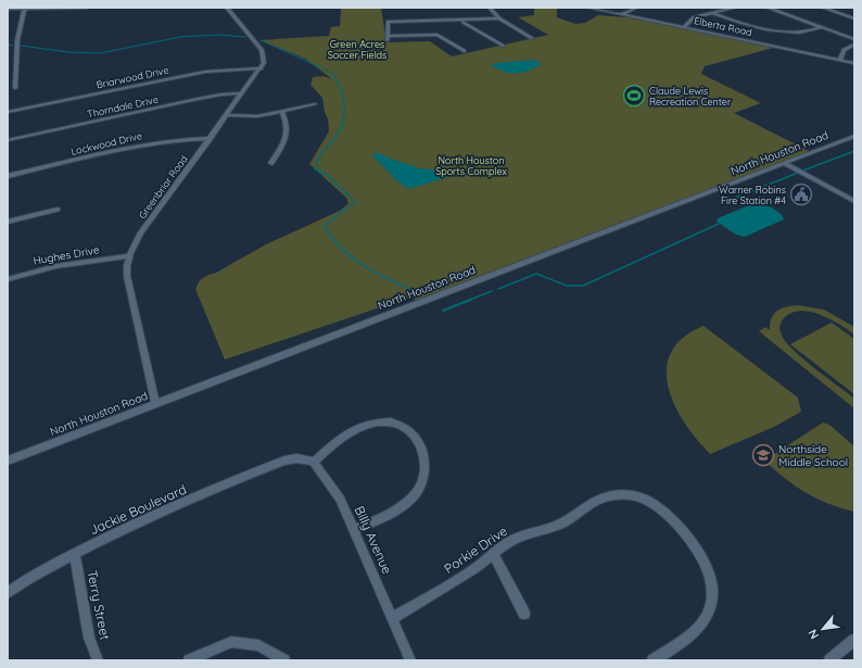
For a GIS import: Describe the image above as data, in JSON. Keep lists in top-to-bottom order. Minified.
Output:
{"streets":{"street":["Elberta Road","Briarwood Drive","Thorndale Drive","Lockwood Drive","North Houston Road","Greenbriar Road","Hughes Drive","Jackie Boulevard","Billy Avenue","Porkie Drive","Terry Street"]},"crossings":[["Briarwood Drive","Greenbriar Road"],["Thorndale Drive","Greenbriar Road"],["Lockwood Drive","Greenbriar Road"],["North Houston Road","Greenbriar Road"],["Greenbriar Road","Hughes Drive"],["Jackie Boulevard","Billy Avenue"],["Jackie Boulevard","Terry Street"],["Billy Avenue","Porkie Drive"]],"parks":["Green Acres Soccer Fields","North Houston Sports Complex"],"places":{"sports":["Claude Lewis Recreation Center"],"public building":["Warner Robins Fire Station #4"],"school or university":["Northside Middle School"]},"north":"bottom left"}
